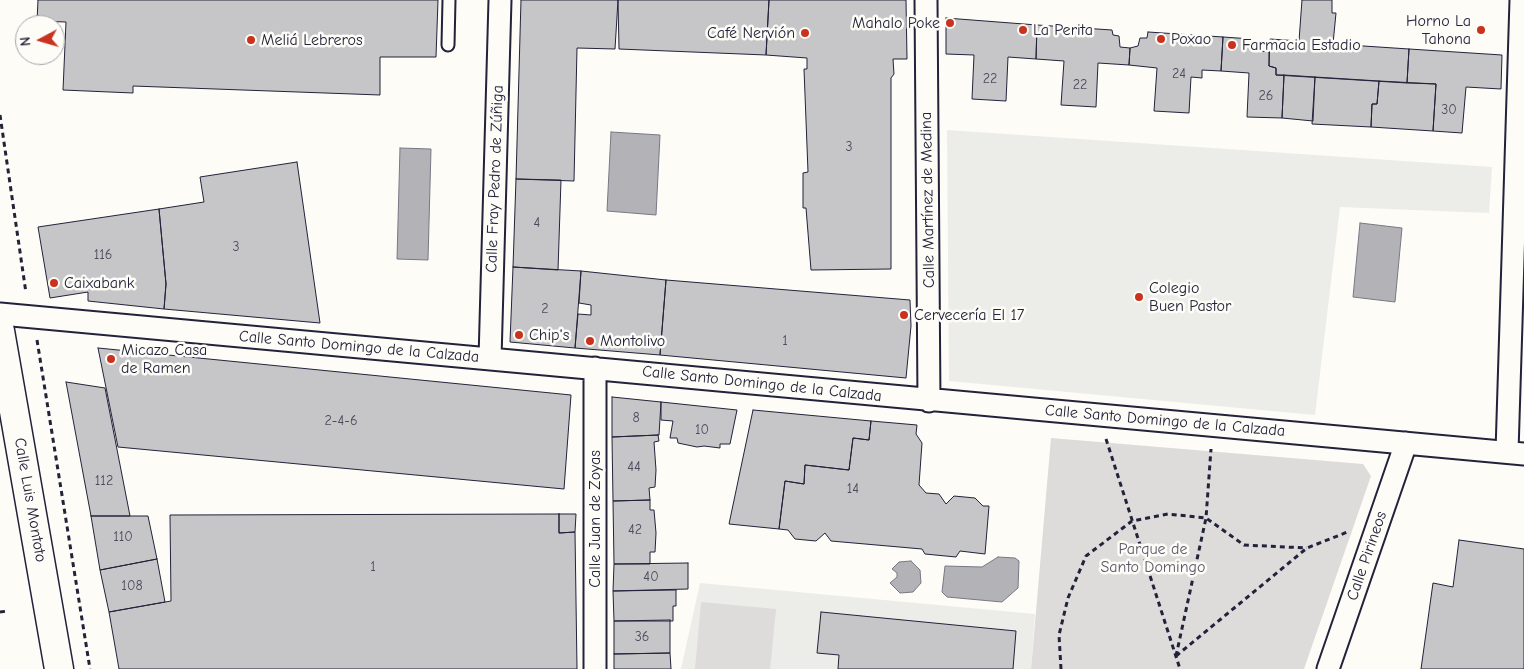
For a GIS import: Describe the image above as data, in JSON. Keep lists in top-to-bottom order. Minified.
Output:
{"streets":{"main road":["Calle Luis Montoto"],"street":["Calle Fray Pedro de Zúñiga","Calle Martínez de Medina","Calle Santo Domingo de la Calzada","Calle Juan de Zoyas","Calle Pirineos"]},"crossings":[["Calle Fray Pedro de Zúñiga","Calle Santo Domingo de la Calzada"],["Calle Martínez de Medina","Calle Santo Domingo de la Calzada"],["Calle Santo Domingo de la Calzada","Calle Juan de Zoyas"],["Calle Santo Domingo de la Calzada","Calle Pirineos"]],"parks":["Parque de Santo Domingo"],"places":["Mahalo Poke","La Perita","Horno La Tahona","Café Nervión","Poxao","Meliá Lebreros","Farmacia Estadio","Caixabank","Colegio Buen Pastor","Cervecería El 17","Chip's","Montolivo","Micazo Casa de Ramen"],"house_numbers":["24","22","22","26","30","3","4","3","116","2","1","8","2-4-6","10","44","112","14","42","110","1","40","108","36"],"north":"left"}
